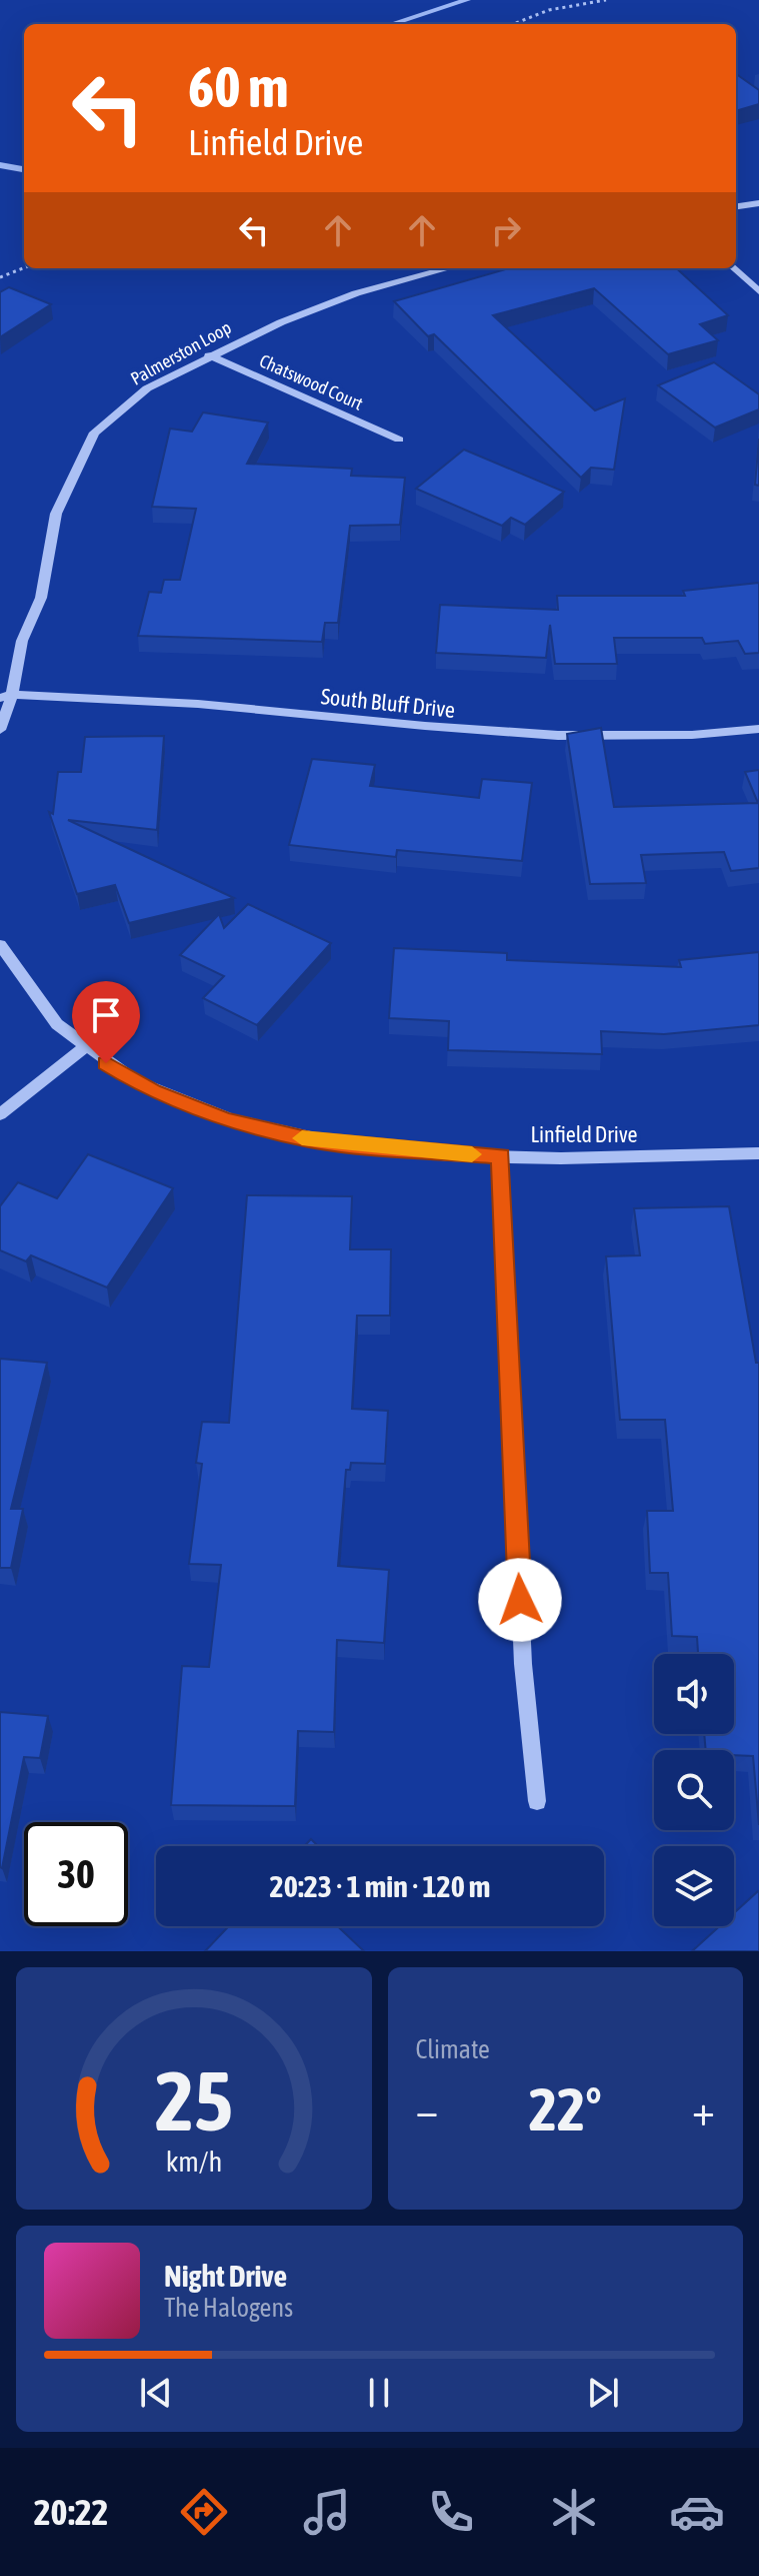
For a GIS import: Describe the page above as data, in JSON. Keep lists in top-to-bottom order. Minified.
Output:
{"streets":{"street":["Palmerston Loop","Chatswood Court","South Bluff Drive","Linfield Drive"]},"crossings":[["Palmerston Loop","Chatswood Court"],["Palmerston Loop","South Bluff Drive"]],"page":{"turn":["60 m","Linfield Drive"],"limit":"30","trip":"20:23 · 1 min · 120 m","tile":"Climate","heat":["−","22°","+"],"song":["Night Drive","The Halogens"],"tabs":"20:22","gauge":["25","km/h"]}}
